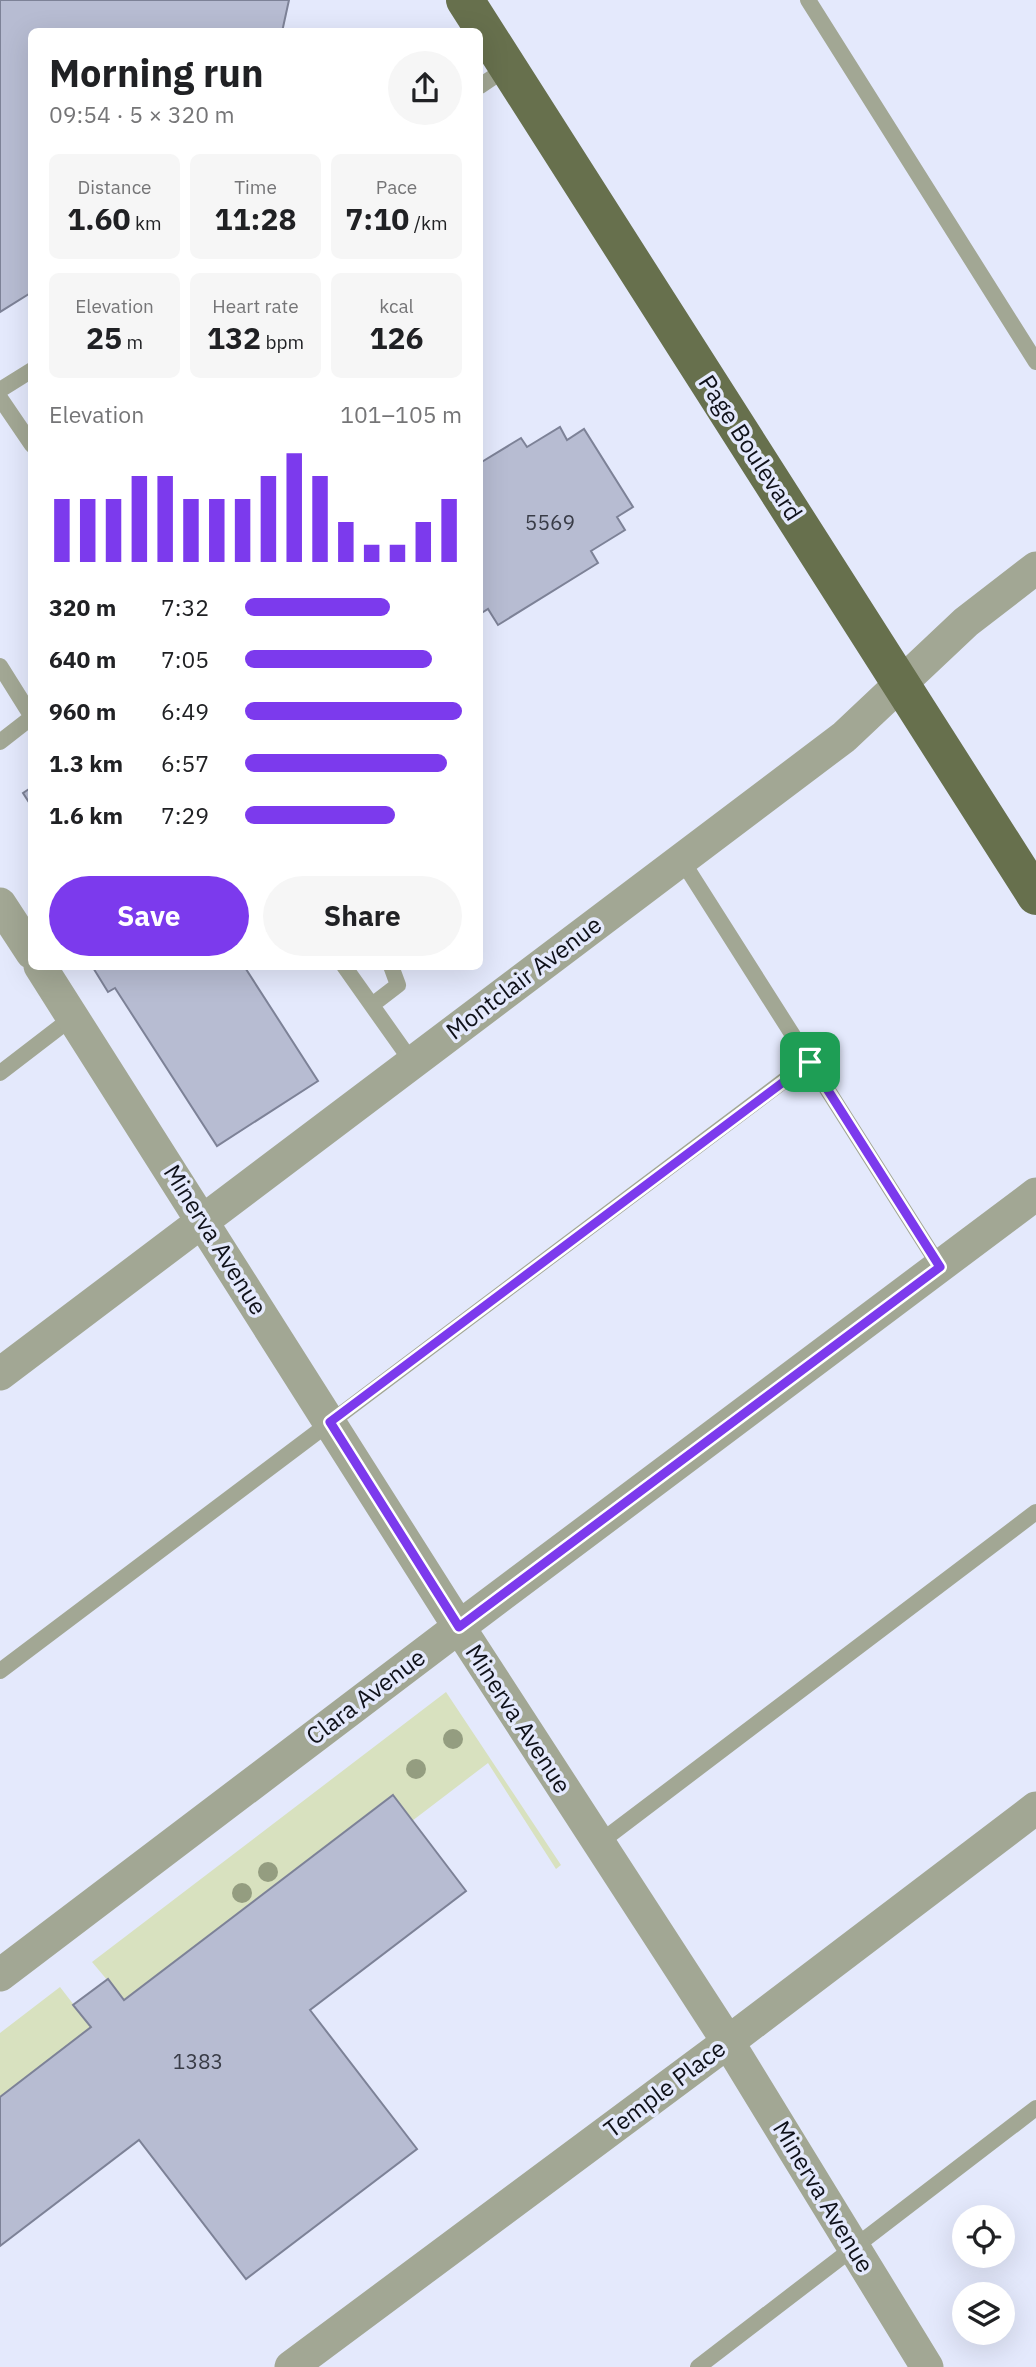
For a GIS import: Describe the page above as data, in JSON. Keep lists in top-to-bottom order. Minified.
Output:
{"streets":{"main road":["Page Boulevard"],"street":["Montclair Avenue","Minerva Avenue","Clara Avenue","Temple Place"]},"crossings":[["Page Boulevard","Montclair Avenue"],["Montclair Avenue","Minerva Avenue"],["Minerva Avenue","Clara Avenue"],["Minerva Avenue","Temple Place"]],"house_numbers":["5569","1383"],"page":{"heading":["Morning run","09:54 · 5 × 320 m"],"stats":[["Distance","1.60 km"],["Time","11:28"],["Pace","7:10 /km"],["Elevation","25 m"],["Heart rate","132 bpm"],["kcal","126"]],"chart":["Elevation","101–105 m"],"list":[{"name":"320 m","note":"7:32"},{"name":"640 m","note":"7:05"},{"name":"960 m","note":"6:49"},{"name":"1.3 km","note":"6:57"},{"name":"1.6 km","note":"7:29"}],"buttons":["Save","Share"]}}
